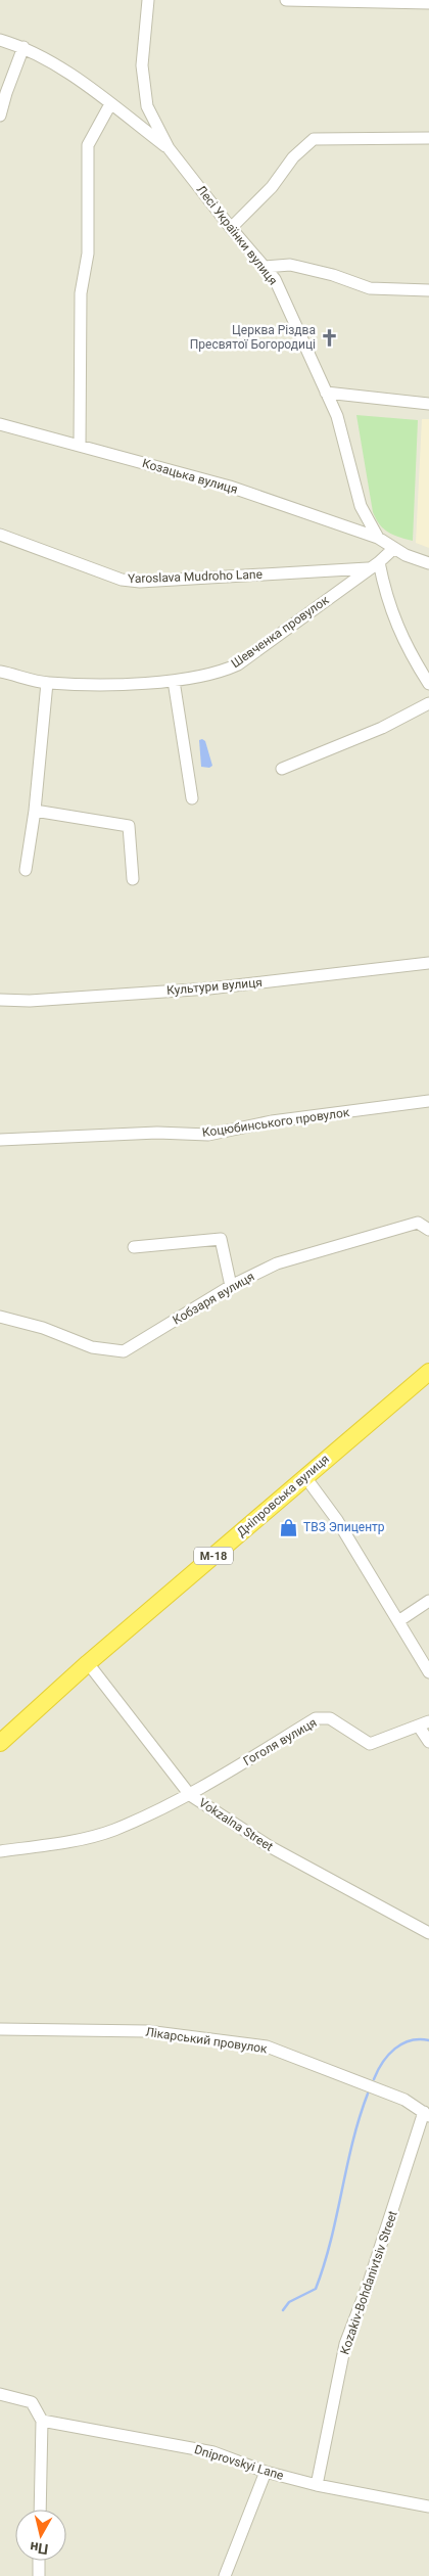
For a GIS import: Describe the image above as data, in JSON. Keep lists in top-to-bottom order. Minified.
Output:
{"streets":{"highway":["Дніпровська вулиця","М-18"],"street":["Лесі Українки вулиця","Козацька вулиця","Yaroslava Mudroho Lane","Шевченка провулок","Культури вулиця","Коцюбинського провулок","Кобзаря вулиця","Гоголя вулиця","Vokzalna Street","Лікарський провулок","Kozakiv-Bohdanivtsiv Street","Dniprovskyi Lane"]},"crossings":[["Лесі Українки вулиця","Козацька вулиця"],["Лесі Українки вулиця","Шевченка провулок"],["Yaroslava Mudroho Lane","Шевченка провулок"],["Дніпровська вулиця","Vokzalna Street"],["Гоголя вулиця","Vokzalna Street"],["Лікарський провулок","Kozakiv-Bohdanivtsiv Street"],["Kozakiv-Bohdanivtsiv Street","Dniprovskyi Lane"]],"places":{"church":["Церква Різдва Пресвятої Богородиці"],"shop":["ТВЗ Эпицентр"]},"north":"bottom"}
